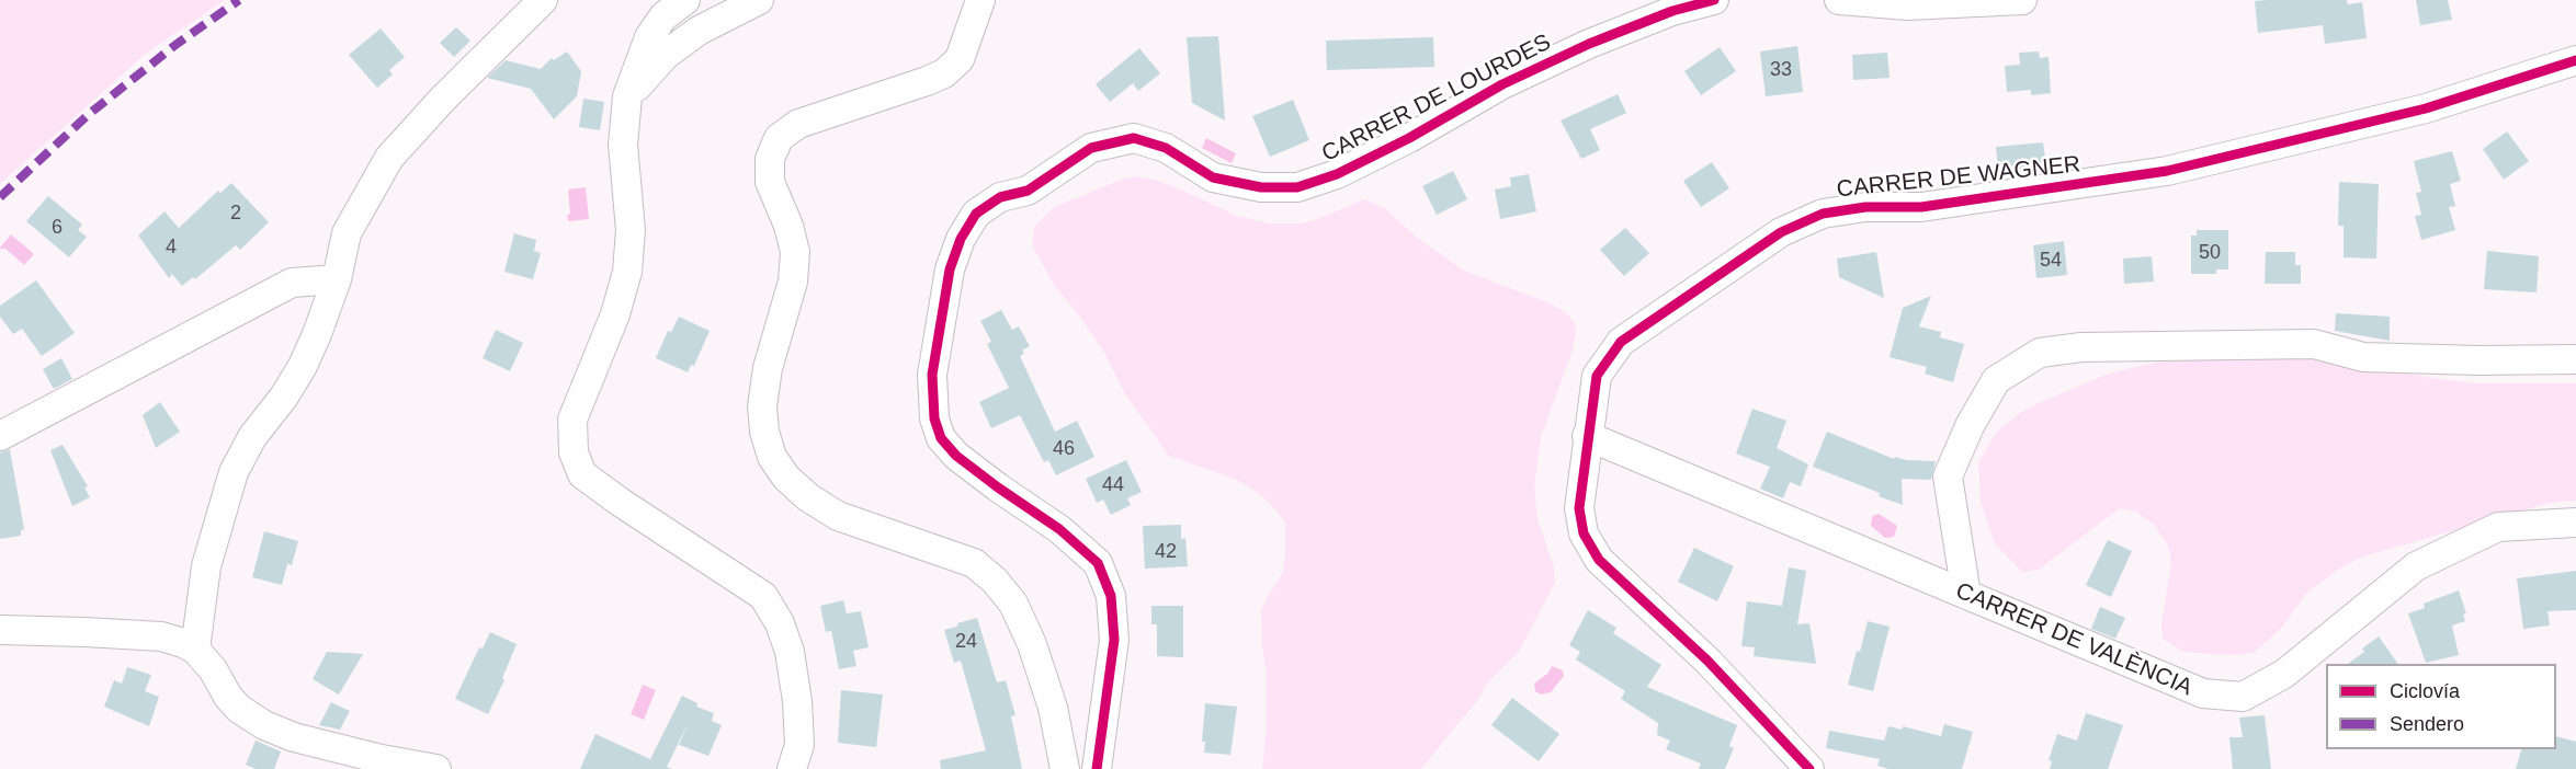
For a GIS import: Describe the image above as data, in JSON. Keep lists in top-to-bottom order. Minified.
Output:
{"streets":{"street":["CARRER DE LOURDES","CARRER DE WAGNER","CARRER DE VALÈNCIA"]},"crossings":[["CARRER DE WAGNER","CARRER DE VALÈNCIA"]],"house_numbers":["33","2","6","4","50","54","46","44","42","24"],"legend":["Ciclovía","Sendero"]}
